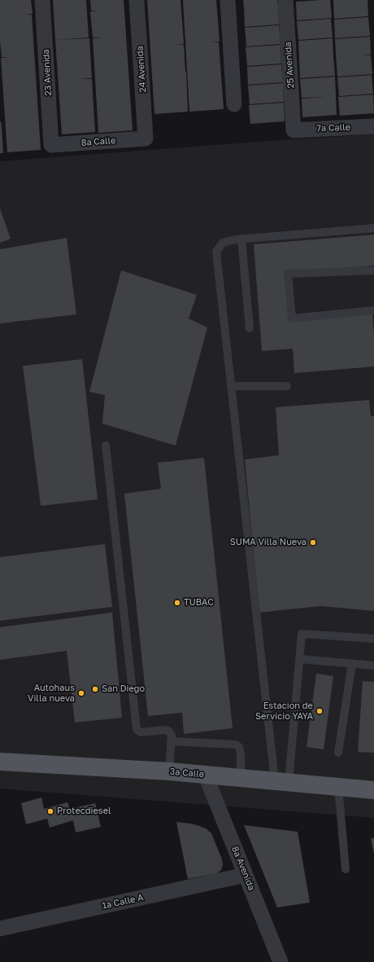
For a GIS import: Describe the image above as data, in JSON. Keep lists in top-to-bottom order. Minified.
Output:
{"streets":{"main road":["3a Calle"],"street":["25 Avenida","24 Avenida","23 Avenida","7a Calle","8a Calle","8a Avenida","1a Calle A"]},"crossings":[["25 Avenida","7a Calle"],["24 Avenida","8a Calle"],["23 Avenida","8a Calle"],["3a Calle","8a Avenida"],["8a Avenida","1a Calle A"]],"places":["SUMA Villa Nueva","TUBAC","San Diego","Autohaus Villa nueva","Estacion de Servicio YAYA","Protecdiesel"]}
